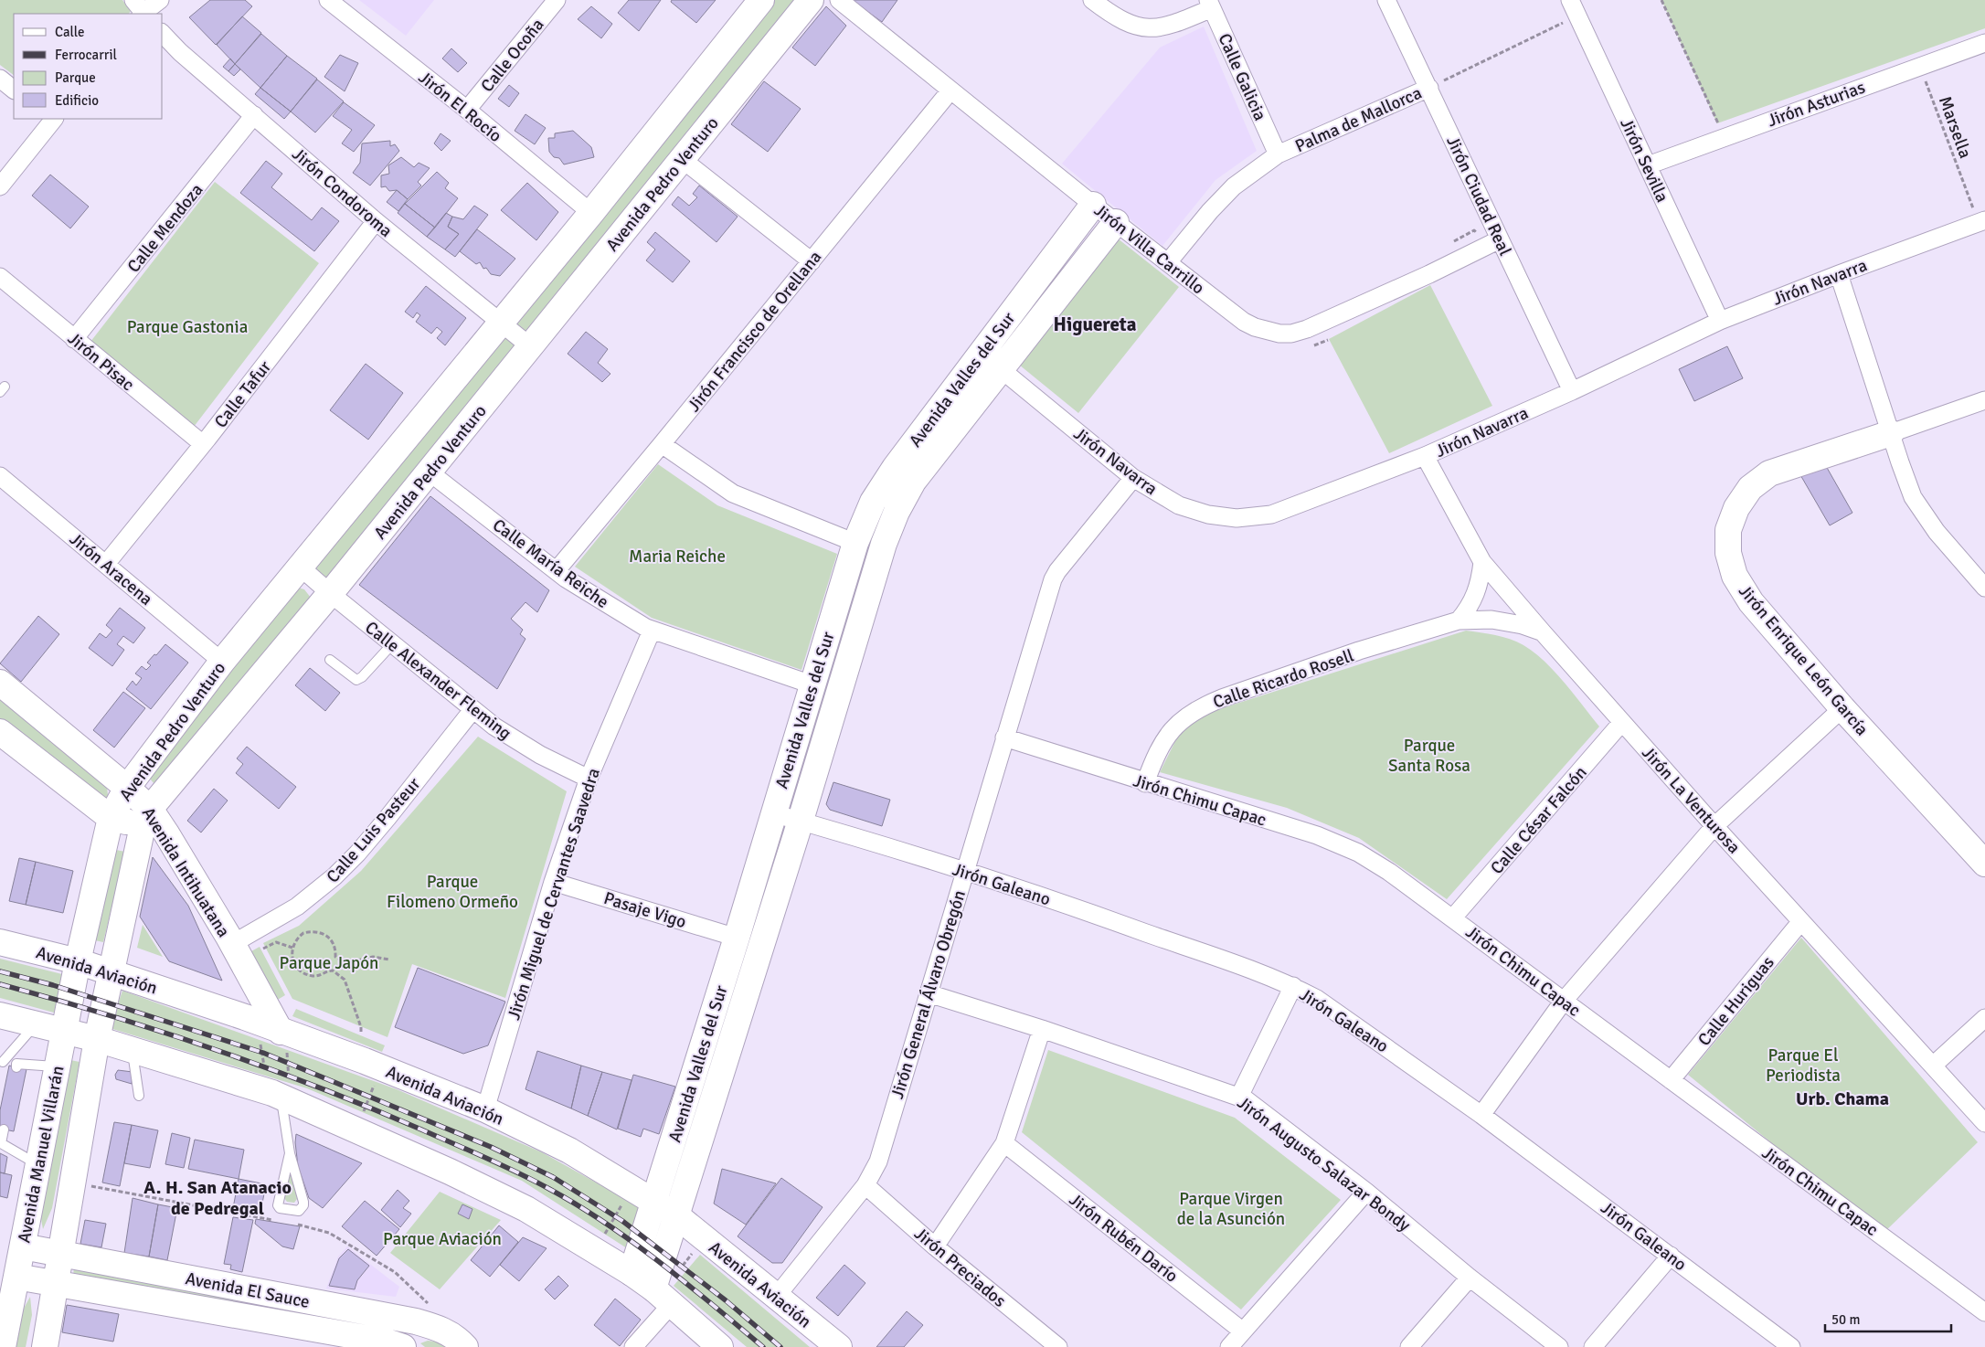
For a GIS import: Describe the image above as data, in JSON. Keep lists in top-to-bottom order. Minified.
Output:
{"streets":{"main road":["Avenida Pedro Venturo","Avenida Valles del Sur","Jirón Enrique León García","Avenida Intihuatana","Avenida Aviación","Avenida Manuel Villarán","Avenida El Sauce"],"street":["Calle Ocoña","Calle Galicia","Jirón Asturias","Jirón El Rocío","Palma de Mallorca","Jirón Sevilla","Jirón Condoroma","Jirón Ciudad Real","Calle Mendoza","Jirón Villa Carrillo","Jirón Navarra","Jirón Francisco de Orellana","Jirón Pisac","Calle Tafur","Calle María Reiche","Jirón Aracena","Calle Ricardo Rosell","Calle Alexander Fleming","Jirón Chimu Capac","Jirón La Venturosa","Calle César Falcón","Calle Luis Pasteur","Jirón Galeano","Jirón Miguel de Cervantes Saavedra","Pasaje Vigo","Jirón General Álvaro Obregón","Calle Huriguas","Jirón Augusto Salazar Bondy","Jirón Rubén Darío","Jirón Preciados"],"path":["Marsella"]},"crossings":[["Calle Ocoña","Jirón El Rocío"],["Calle Galicia","Palma de Mallorca"],["Jirón Asturias","Marsella"],["Jirón Asturias","Jirón Sevilla"],["Jirón El Rocío","Avenida Pedro Venturo"],["Palma de Mallorca","Jirón Sevilla"],["Palma de Mallorca","Jirón Ciudad Real"],["Palma de Mallorca","Jirón Villa Carrillo"],["Marsella","Jirón Navarra"],["Jirón Sevilla","Jirón Navarra"],["Avenida Pedro Venturo","Jirón Condoroma"],["Avenida Pedro Venturo","Calle María Reiche"],["Avenida Pedro Venturo","Jirón Aracena"],["Avenida Pedro Venturo","Calle Alexander Fleming"],["Avenida Pedro Venturo","Avenida Intihuatana"],["Avenida Pedro Venturo","Avenida Aviación"],["Avenida Pedro Venturo","Avenida Manuel Villarán"],["Jirón Condoroma","Calle Mendoza"],["Jirón Condoroma","Calle Tafur"],["Jirón Ciudad Real","Jirón Villa Carrillo"],["Jirón Ciudad Real","Jirón Navarra"],["Calle Mendoza","Jirón Pisac"],["Jirón Villa Carrillo","Jirón Francisco de Orellana"],["Jirón Villa Carrillo","Avenida Valles del Sur"],["Jirón Navarra","Avenida Valles del Sur"],["Jirón Navarra","Jirón La Venturosa"],["Jirón Navarra","Jirón General Álvaro Obregón"],["Jirón Francisco de Orellana","Calle María Reiche"],["Jirón Pisac","Calle Tafur"],["Avenida Valles del Sur","Calle María Reiche"],["Avenida Valles del Sur","Jirón Galeano"],["Avenida Valles del Sur","Pasaje Vigo"],["Avenida Valles del Sur","Avenida Aviación"],["Calle Tafur","Jirón Aracena"],["Calle María Reiche","Jirón Miguel de Cervantes Saavedra"],["Calle Ricardo Rosell","Jirón Chimu Capac"],["Calle Ricardo Rosell","Jirón La Venturosa"],["Calle Alexander Fleming","Calle Luis Pasteur"],["Calle Alexander Fleming","Jirón Miguel de Cervantes Saavedra"],["Jirón Chimu Capac","Calle César Falcón"],["Jirón Chimu Capac","Jirón General Álvaro Obregón"],["Jirón Chimu Capac","Calle Huriguas"],["Jirón La Venturosa","Calle César Falcón"],["Jirón La Venturosa","Calle Huriguas"],["Calle Luis Pasteur","Avenida Intihuatana"],["Avenida Intihuatana","Avenida Aviación"],["Jirón Galeano","Jirón General Álvaro Obregón"],["Jirón Miguel de Cervantes Saavedra","Pasaje Vigo"],["Jirón Miguel de Cervantes Saavedra","Avenida Aviación"],["Avenida Aviación","Jirón General Álvaro Obregón"],["Avenida Aviación","Avenida Manuel Villarán"],["Jirón General Álvaro Obregón","Jirón Augusto Salazar Bondy"],["Jirón General Álvaro Obregón","Jirón Preciados"],["Avenida Manuel Villarán","Avenida El Sauce"]],"districts":["Higuereta","Urb. Chama","A. H. San Atanacio de Pedregal"],"parks":["Parque Gastonia","Maria Reiche","Parque Santa Rosa","Parque Filomeno Ormeño","Parque Japón","Parque El Periodista","Parque Virgen de la Asunción","Parque Aviación"],"legend":["Calle","Ferrocarril","Parque","Edificio"],"scale_bar":"50 m"}
